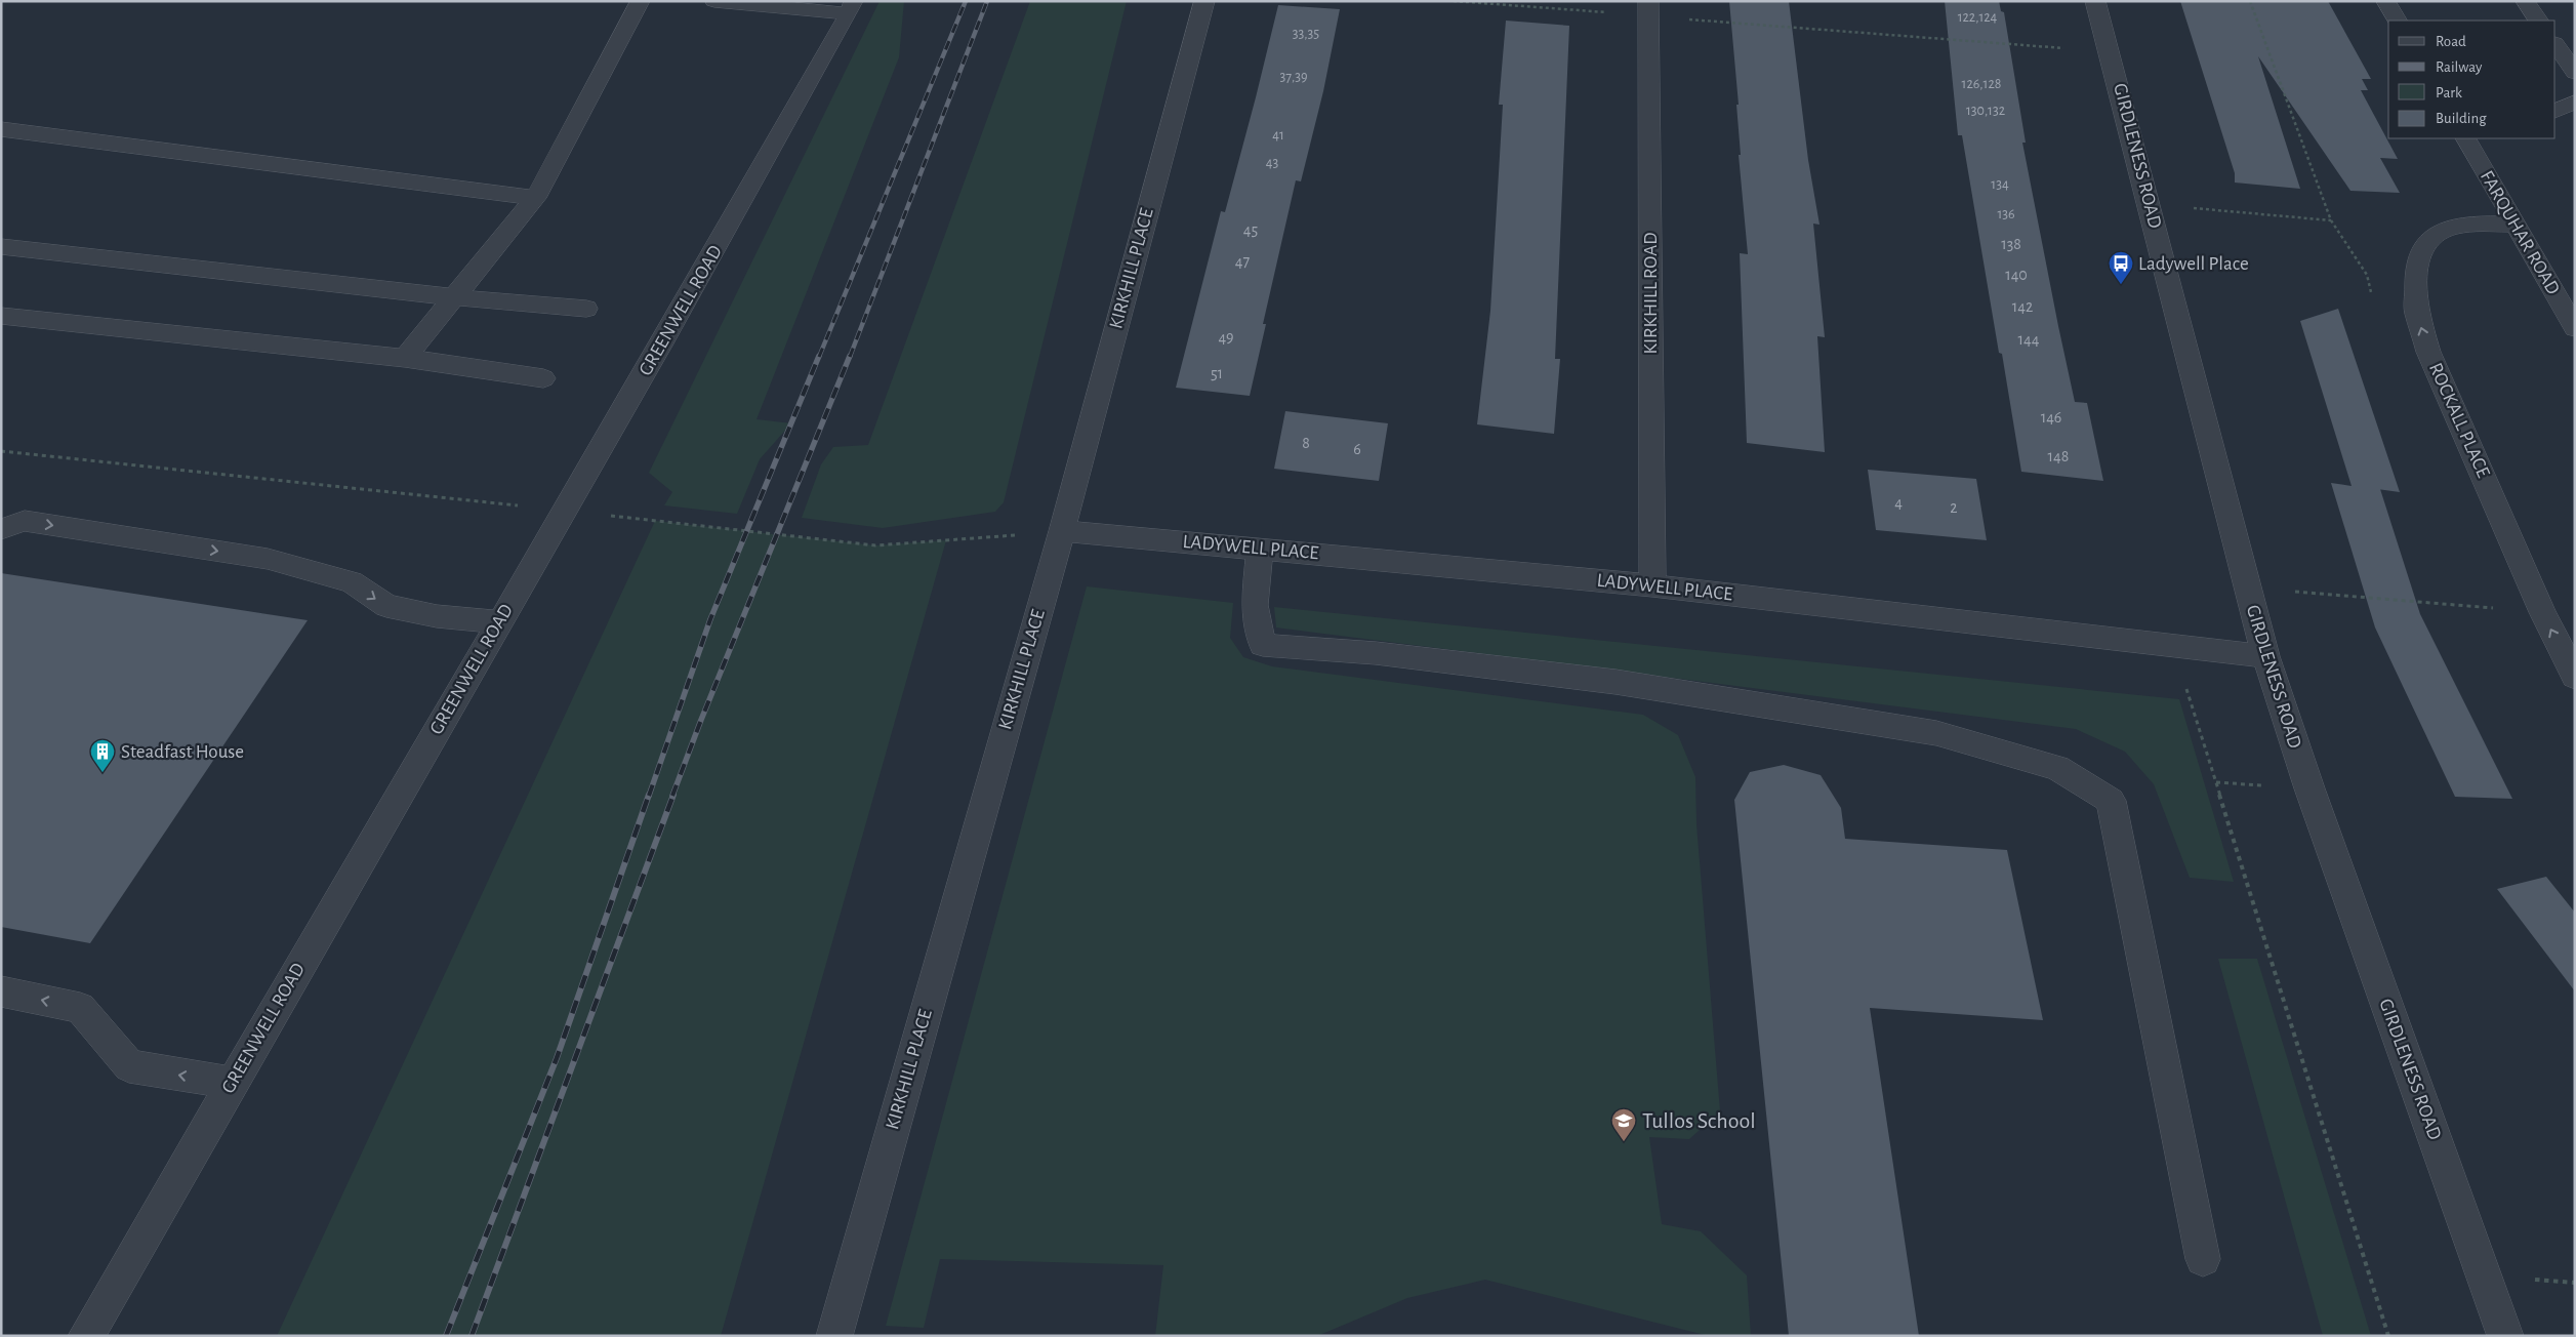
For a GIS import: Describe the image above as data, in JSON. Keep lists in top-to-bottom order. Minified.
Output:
{"streets":{"street":["GIRDLENESS ROAD","FARQUHAR ROAD","KIRKHILL PLACE","KIRKHILL ROAD","GREENWELL ROAD","ROCKALL PLACE","LADYWELL PLACE"]},"crossings":[["GIRDLENESS ROAD","LADYWELL PLACE"],["FARQUHAR ROAD","ROCKALL PLACE"],["KIRKHILL PLACE","LADYWELL PLACE"],["KIRKHILL ROAD","LADYWELL PLACE"]],"one_way":["ROCKALL PLACE"],"places":{"bus stop":["Ladywell Place"],"building":["Steadfast House"],"school or university":["Tullos School"]},"house_numbers":["122,124","33,35","37,39","126,128","130,132","41","43","134","136","45","138","47","140","142","49","144","51","146","8","6","148","4","2"],"legend":["Road","Railway","Park","Building"]}
